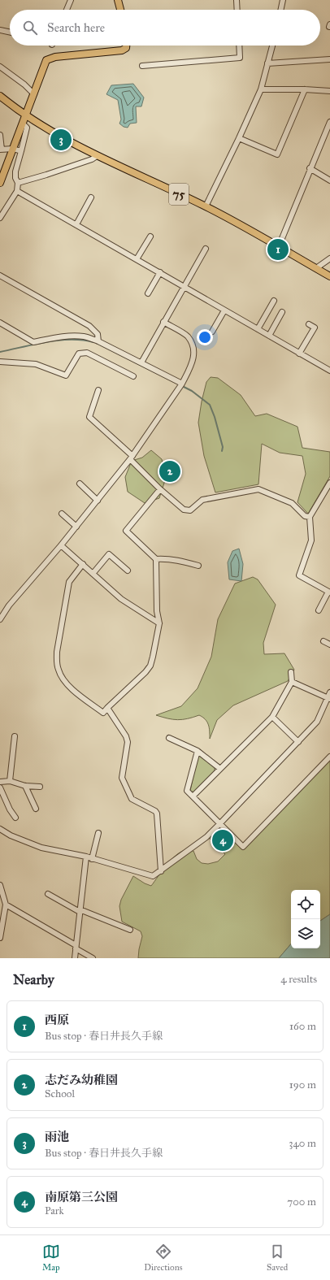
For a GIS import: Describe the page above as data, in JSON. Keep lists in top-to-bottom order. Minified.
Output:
{"streets":{"main road":["75"]},"page":{"search":"Search here","pins":["3","1","2","4"],"heading":["Nearby","4 results"],"list":[{"mark":"1","name":"西原","note":"Bus stop · 春日井長久手線","value":"160 m"},{"mark":"2","name":"志だみ幼稚園","note":"School","value":"190 m"},{"mark":"3","name":"雨池","note":"Bus stop · 春日井長久手線","value":"340 m"},{"mark":"4","name":"南原第三公園","note":"Park","value":"700 m"}],"nav":["Map","Directions","Saved"]}}
